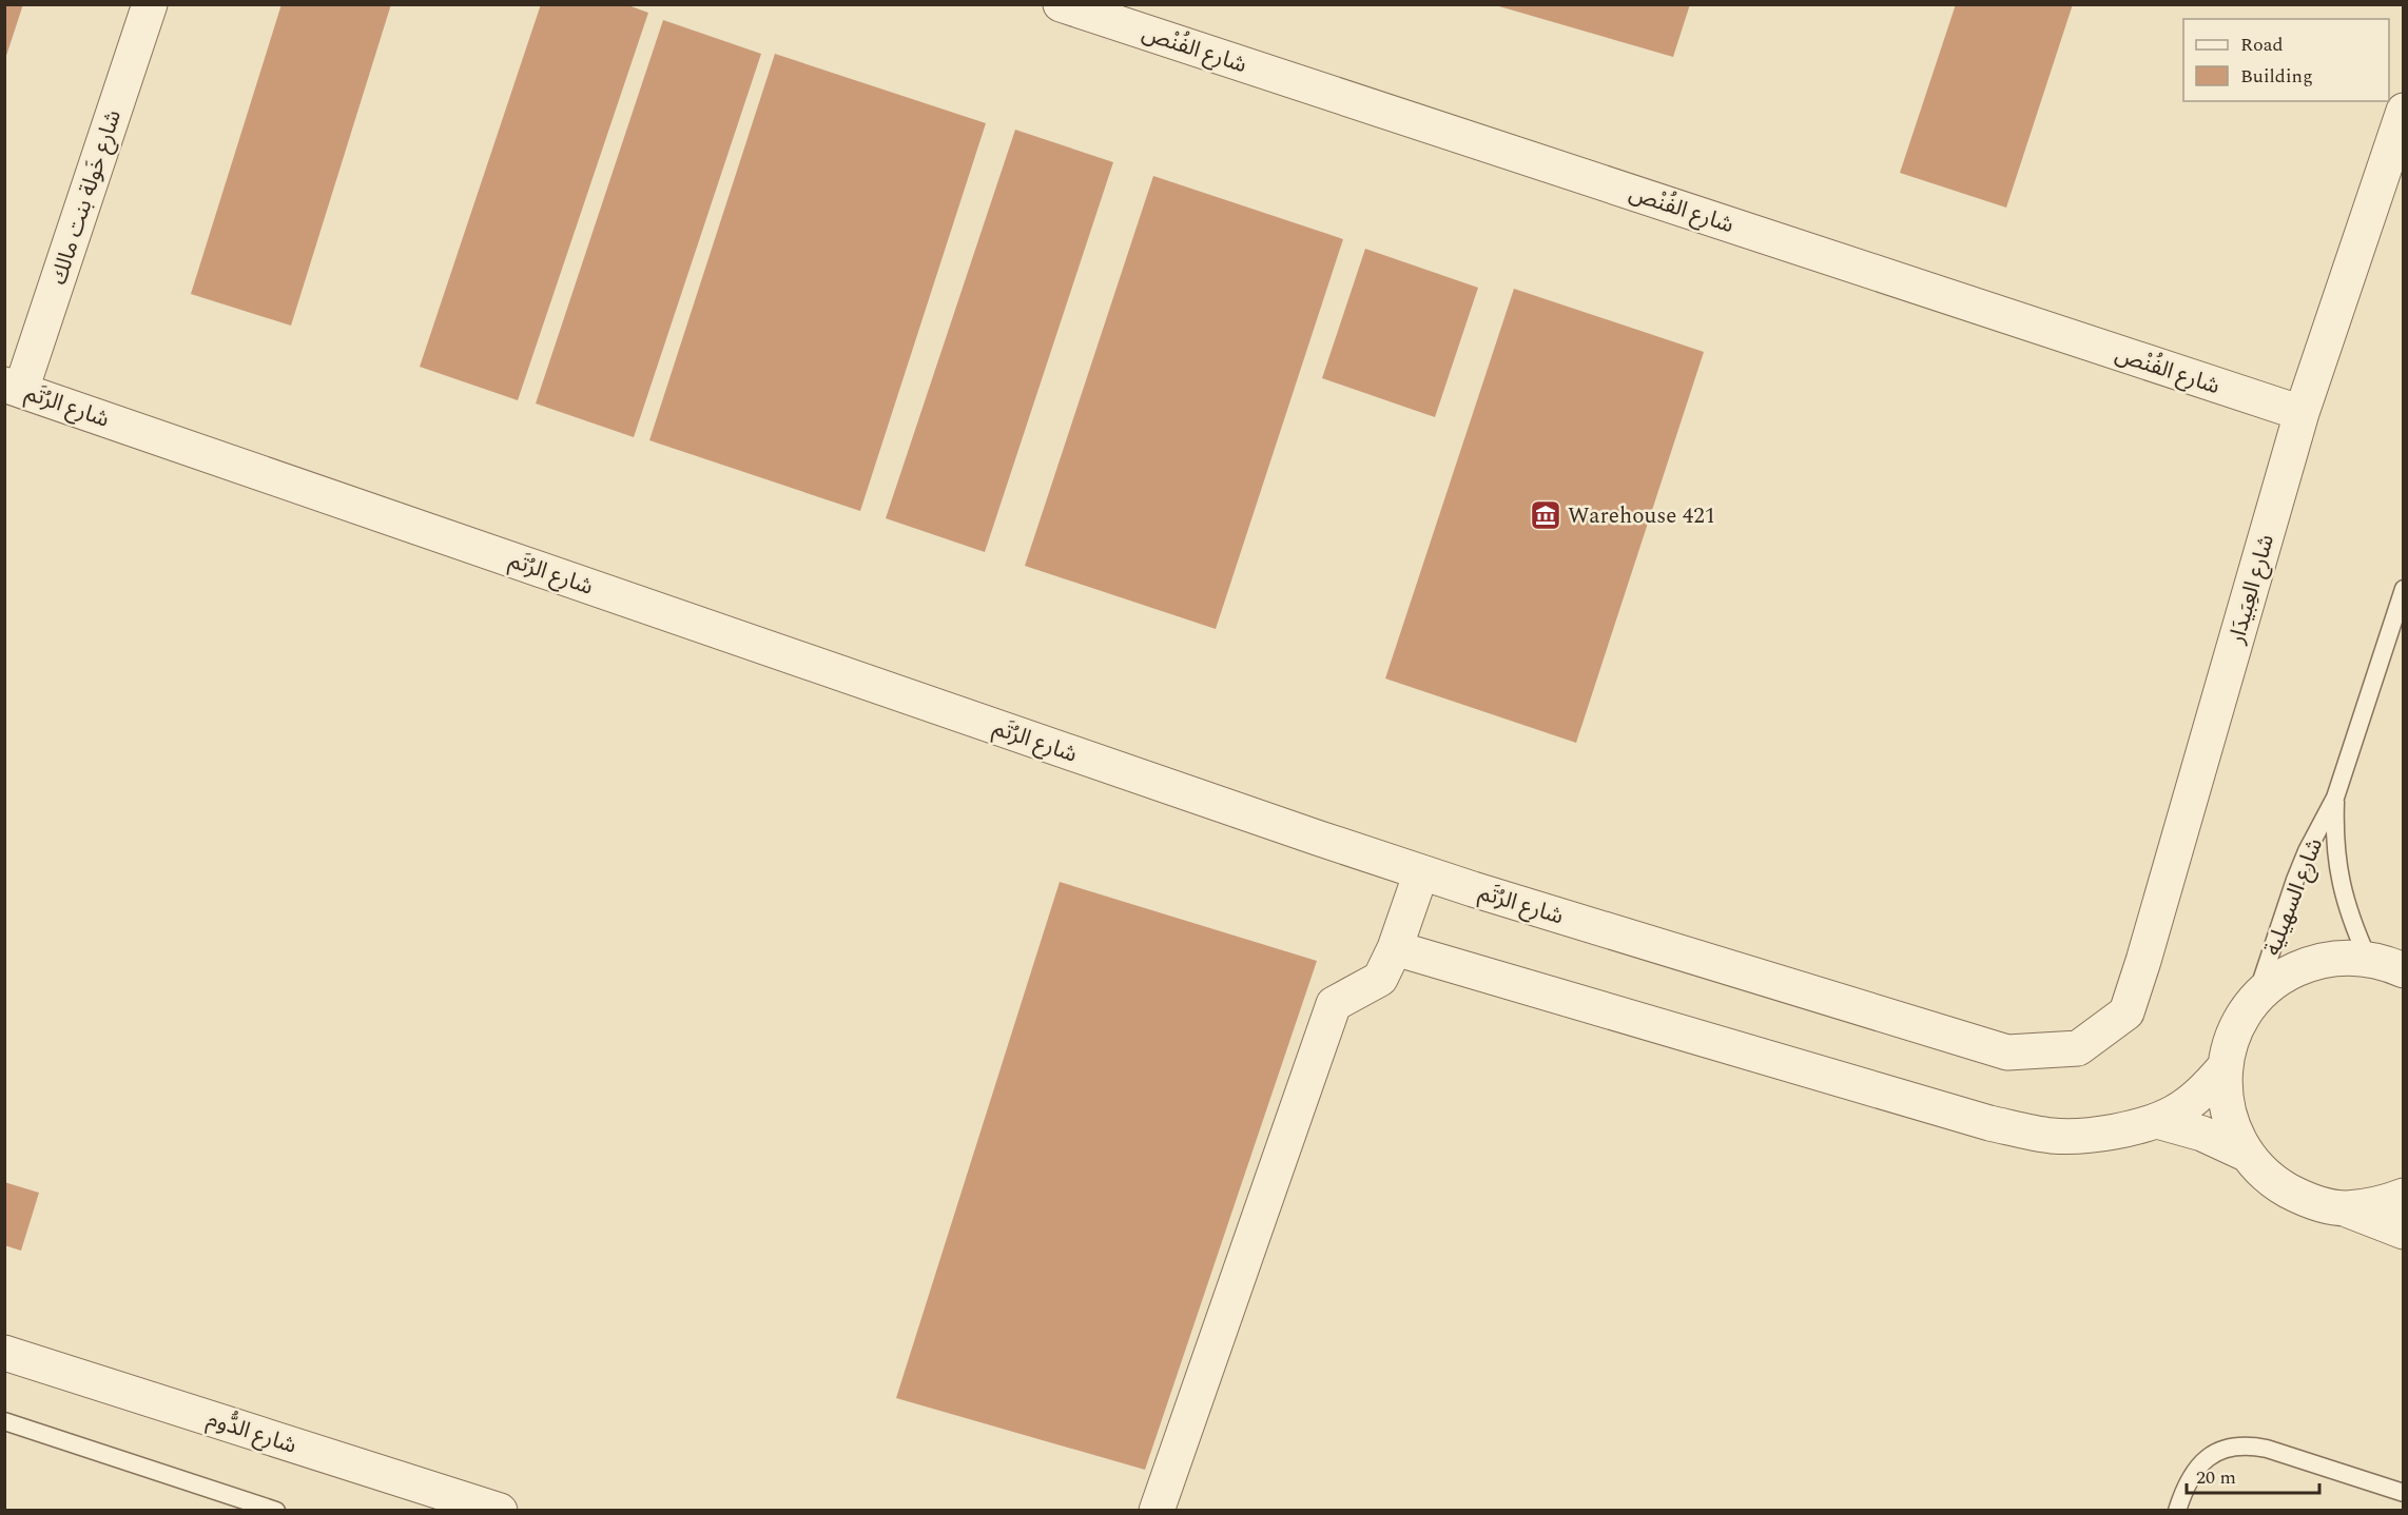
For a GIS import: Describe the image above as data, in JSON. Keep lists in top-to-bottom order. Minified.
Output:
{"streets":{"street":["شارع الفُنْص","شارع خَولة بنت مالك","شارع الرُتَم","شارع العِبَيدَار","شارع الدُّوم"],"lane":["شارع السهيلية"]},"crossings":[["شارع الفُنْص","شارع العِبَيدَار"],["شارع خَولة بنت مالك","شارع الرُتَم"],["شارع الرُتَم","شارع العِبَيدَار"]],"places":{"museum":["Warehouse 421"]},"legend":["Road","Building"],"scale_bar":"20 m"}
